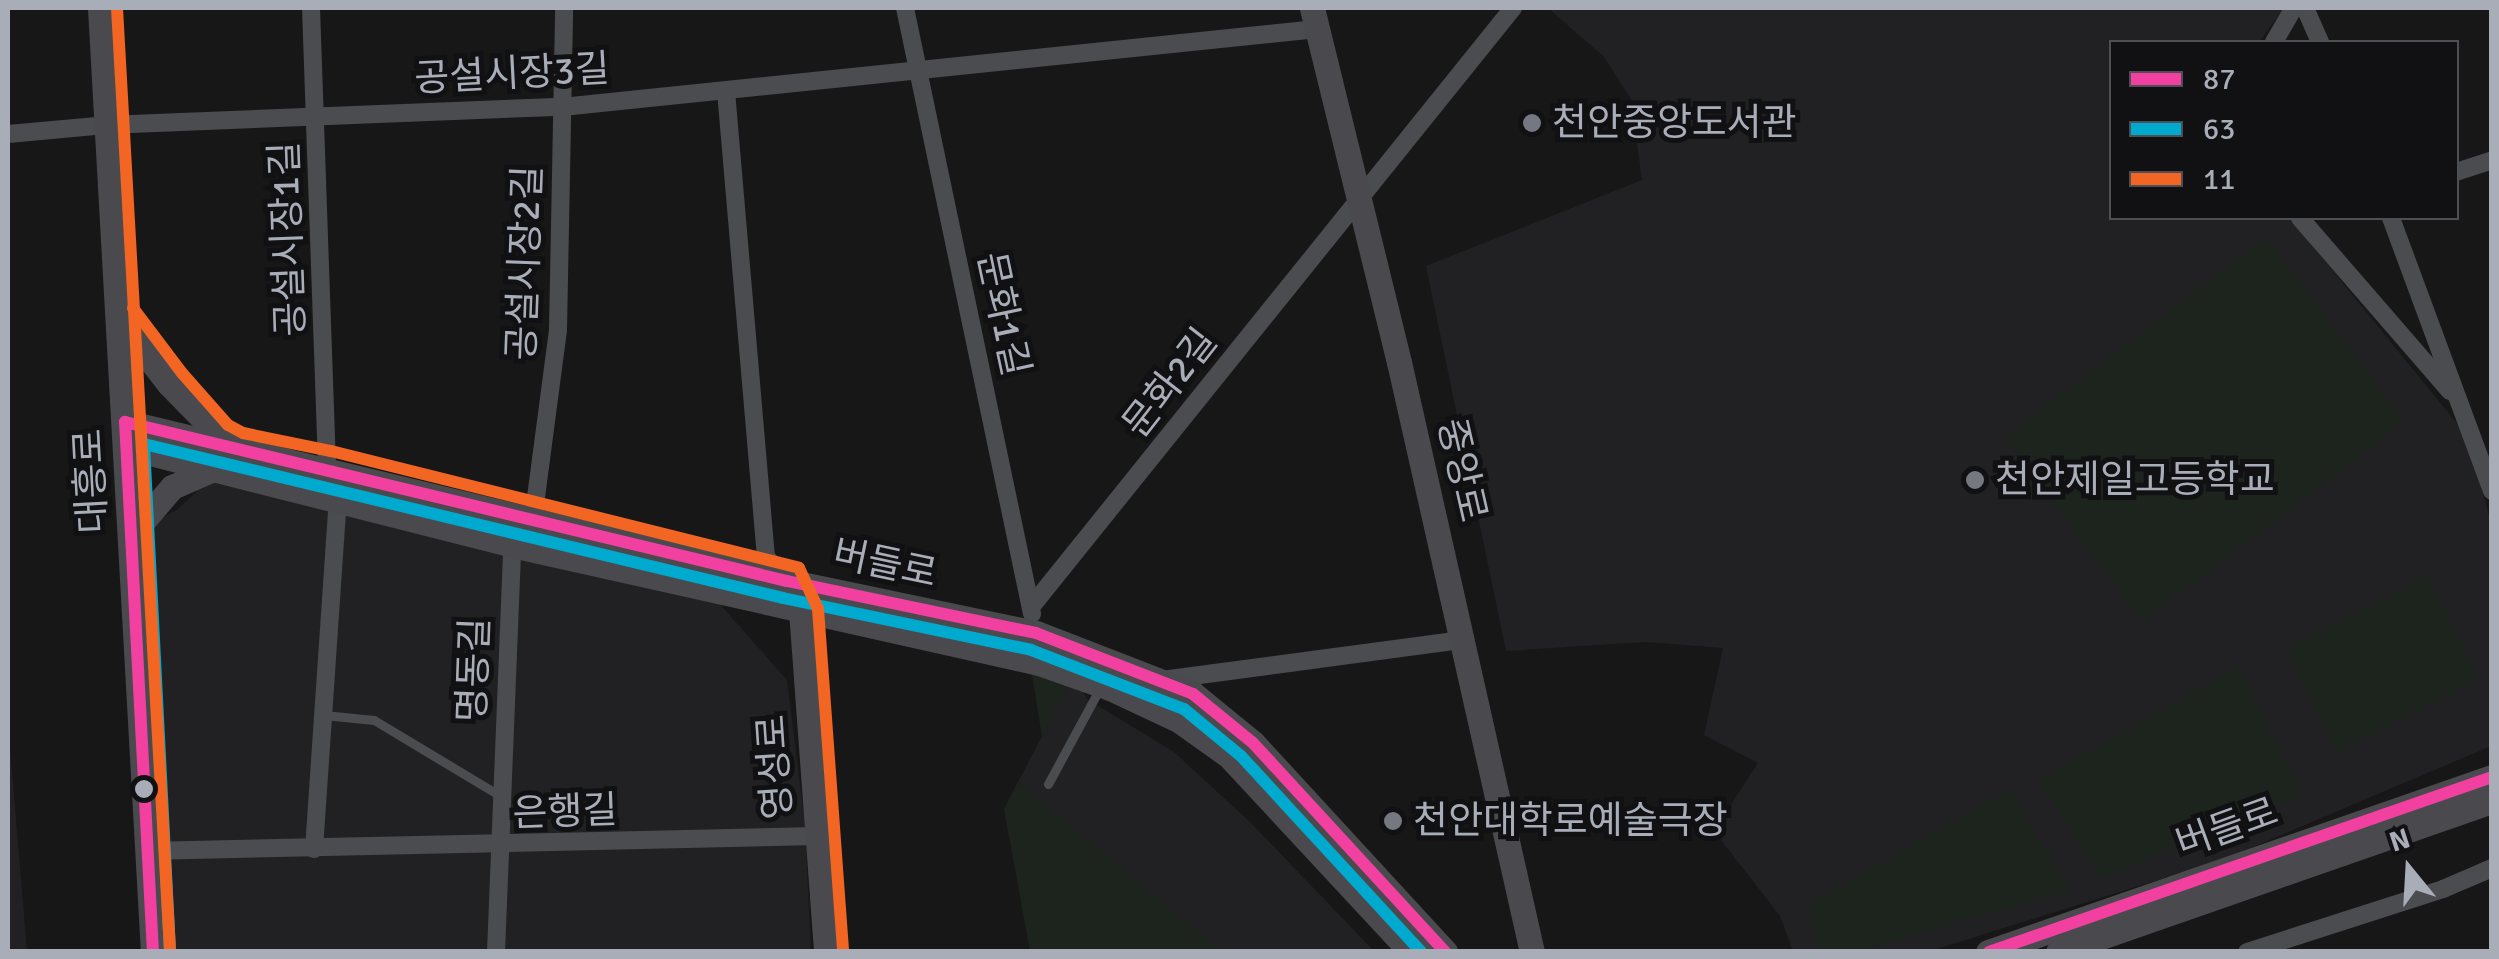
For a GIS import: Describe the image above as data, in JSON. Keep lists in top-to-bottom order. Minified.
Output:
{"streets":{"street":["공설시장3길","공설시장1길","공설시장2길","문화1길","문화2길","중앙로","대흥로","버들로","명동길","영성로","은행길"]},"crossings":[["공설시장3길","공설시장1길"],["공설시장3길","공설시장2길"],["공설시장3길","문화1길"],["공설시장3길","중앙로"],["공설시장3길","대흥로"],["공설시장1길","버들로"],["공설시장2길","버들로"],["문화1길","문화2길"],["문화1길","버들로"],["문화2길","중앙로"],["중앙로","버들로"],["대흥로","버들로"],["대흥로","은행길"],["버들로","명동길"],["버들로","영성로"],["명동길","은행길"],["영성로","은행길"]],"places":["천안중앙도서관","천안제일고등학교","천안대학로예술극장"],"lines":["transit line 11","transit line 87","transit line 63"],"legend":["87","63","11"],"north":"top"}
